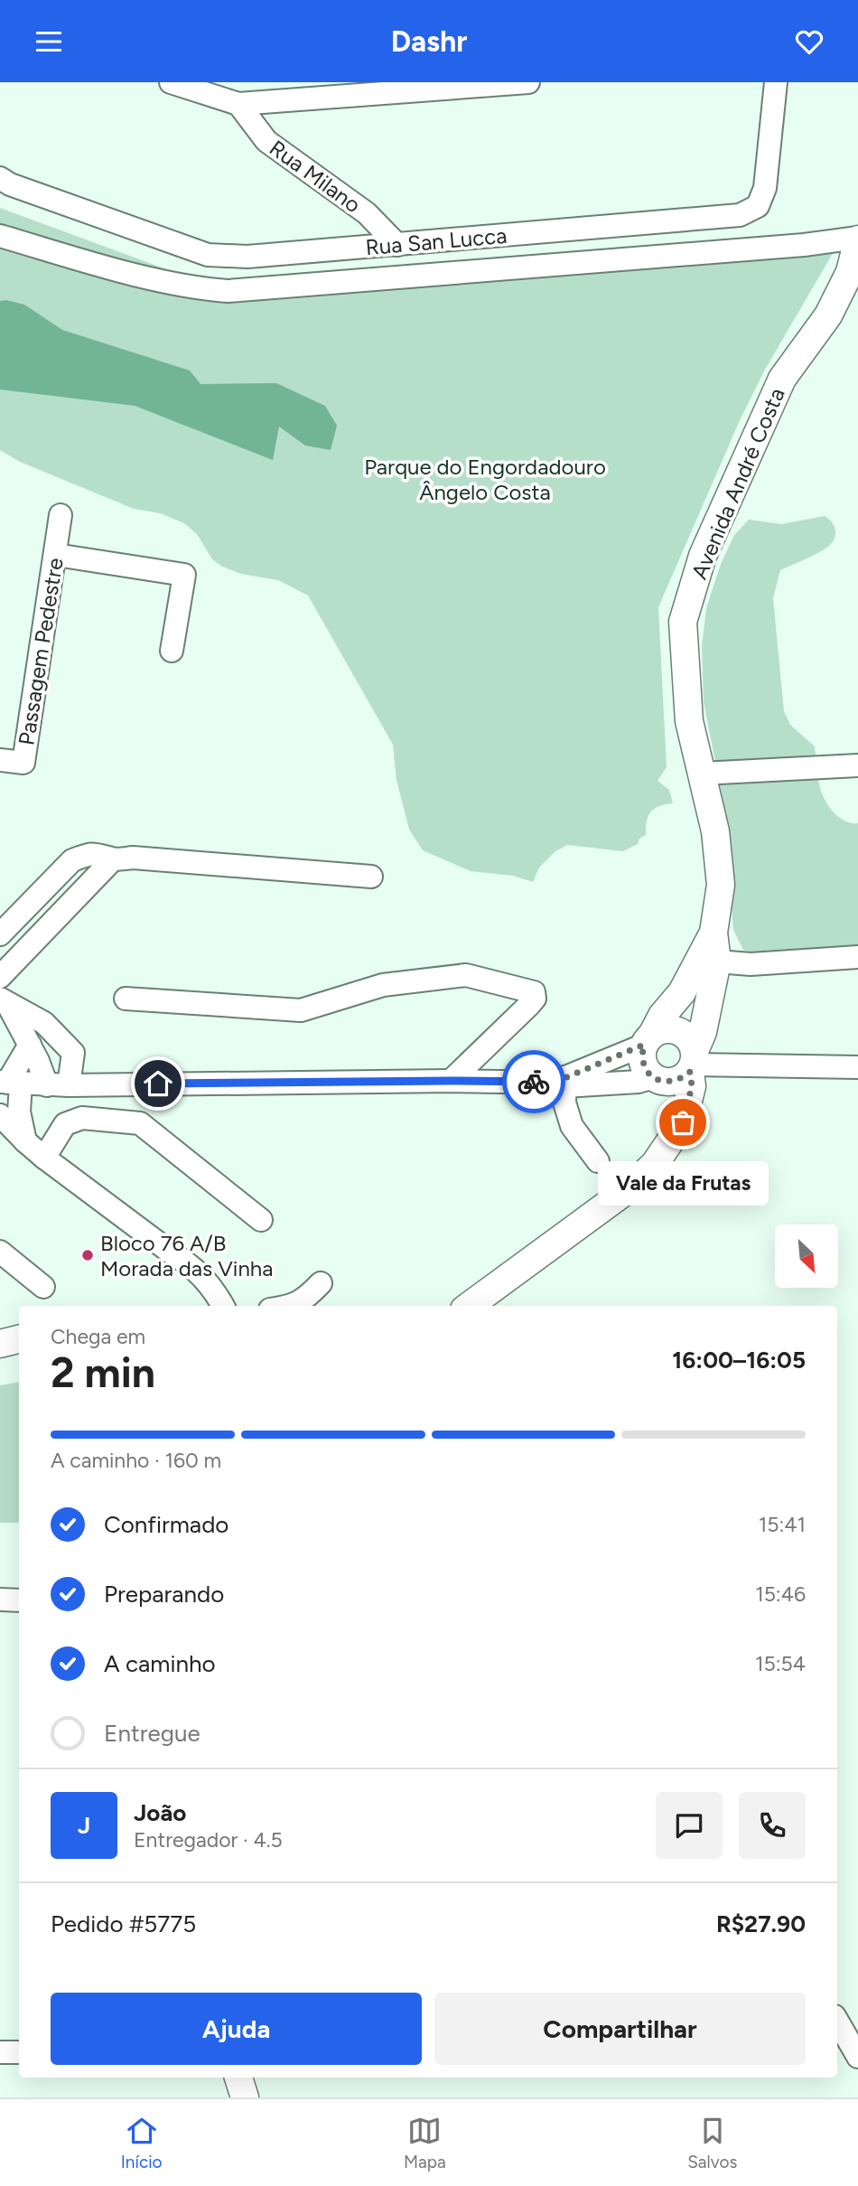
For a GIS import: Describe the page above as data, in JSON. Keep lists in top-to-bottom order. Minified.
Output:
{"streets":{"main road":["Avenida André Costa"],"street":["Rua Milano","Rua San Lucca","Passagem Pedestre"]},"crossings":[["Rua Milano","Rua San Lucca"]],"parks":["Parque do Engordadouro Ângelo Costa"],"places":["Vale da Frutas","Bloco 76 A/B Morada das Vinha"],"north":"bottom right","page":{"header":"Dashr","bubble":"Vale da Frutas","heading":["2 min","Chega em","16:00–16:05"],"panel":["João","Entregador · 4.5","Pedido #5775","R$27.90"],"bar":"A caminho · 160 m","list":[["Confirmado","15:41"],["Preparando","15:46"],["A caminho","15:54"],"Entregue"],"round":"J","buttons":["Ajuda","Compartilhar"],"tabs":["Início","Mapa","Salvos"]}}
